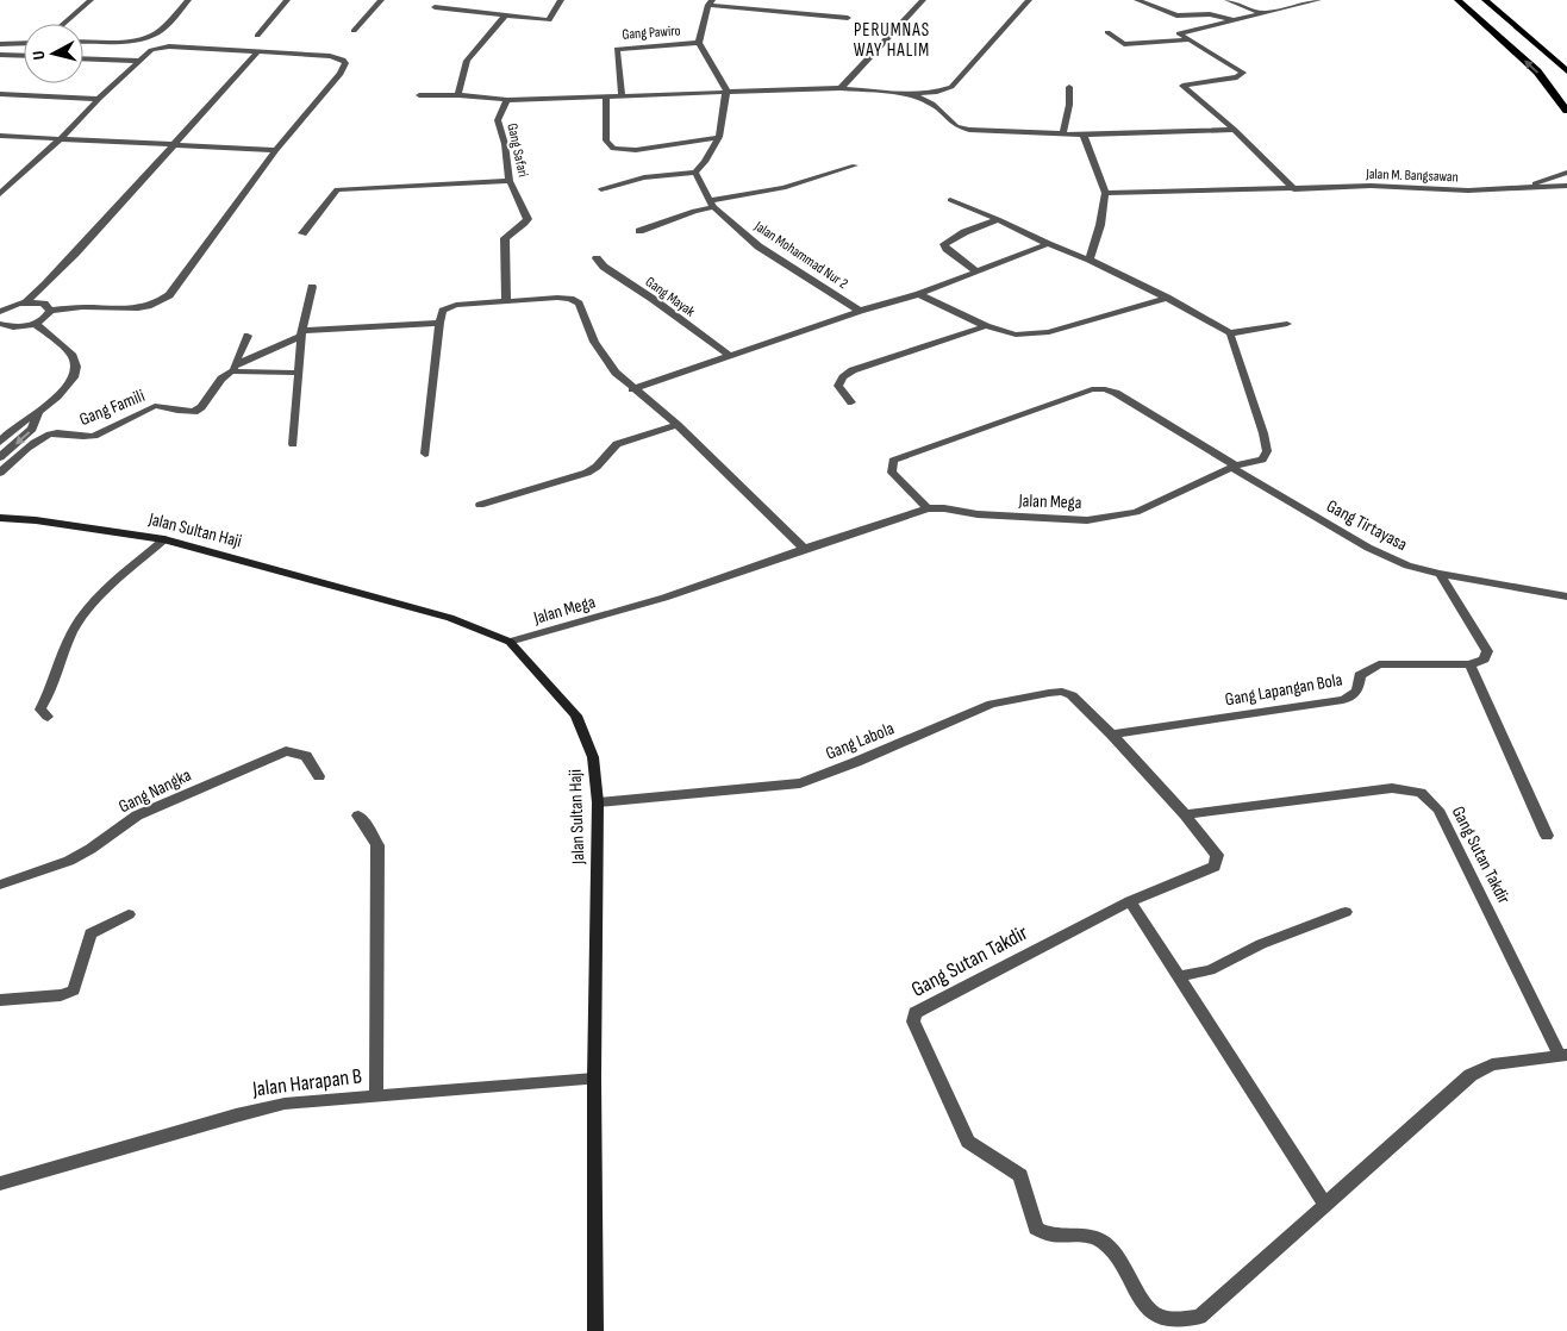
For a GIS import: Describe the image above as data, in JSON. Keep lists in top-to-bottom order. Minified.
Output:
{"streets":{"street":["Gang Pawiro","Gang Safari","Jalan M. Bangsawan","Jalan Mohammad Nur 2","Gang Mayak","Gang Famili","Jalan Mega","Gang Tirtayasa","Jalan Sultan Haji","Gang Lapangan Bola","Gang Labola","Gang Nangka","Gang Sutan Takdir","Jalan Harapan B"]},"crossings":[["Jalan Mega","Gang Tirtayasa"],["Jalan Mega","Jalan Sultan Haji"],["Jalan Sultan Haji","Gang Labola"],["Jalan Sultan Haji","Jalan Harapan B"],["Gang Lapangan Bola","Gang Labola"],["Gang Lapangan Bola","Gang Sutan Takdir"],["Gang Labola","Gang Sutan Takdir"]],"districts":["PERUMNAS WAY HALIM"],"north":"left"}
